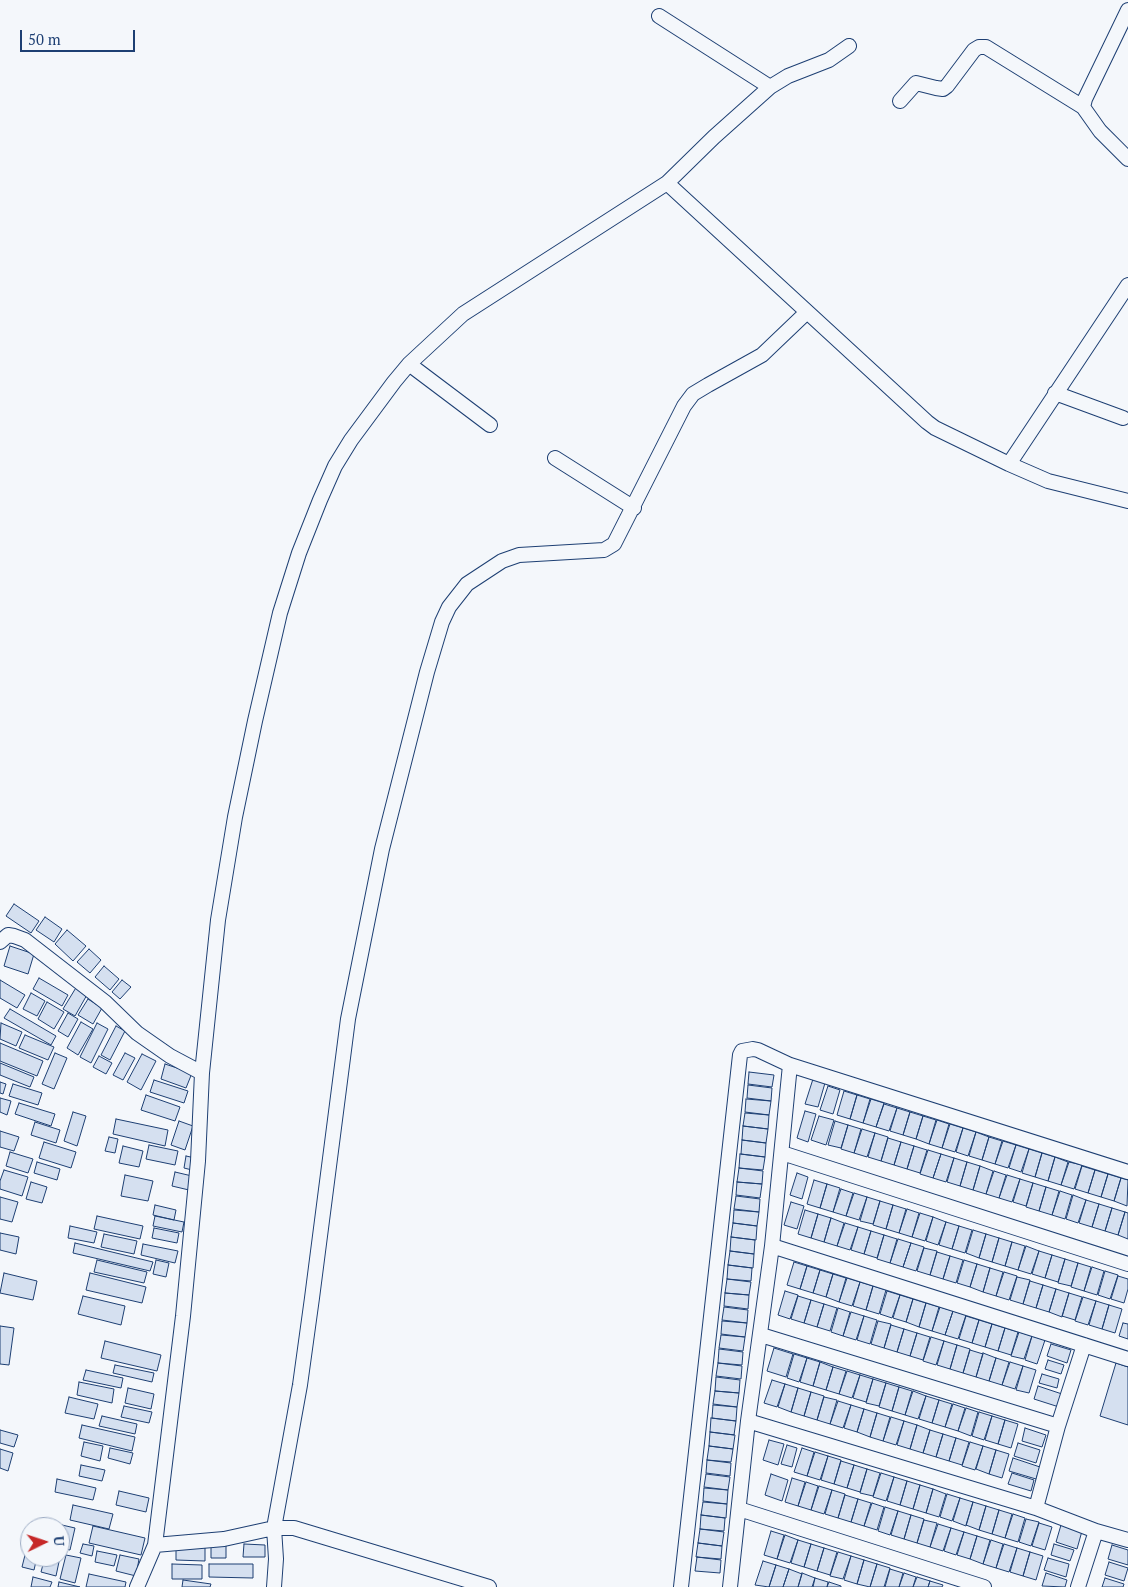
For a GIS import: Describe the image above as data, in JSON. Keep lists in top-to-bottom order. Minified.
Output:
{"scale_bar":"50 m","north":"right"}
